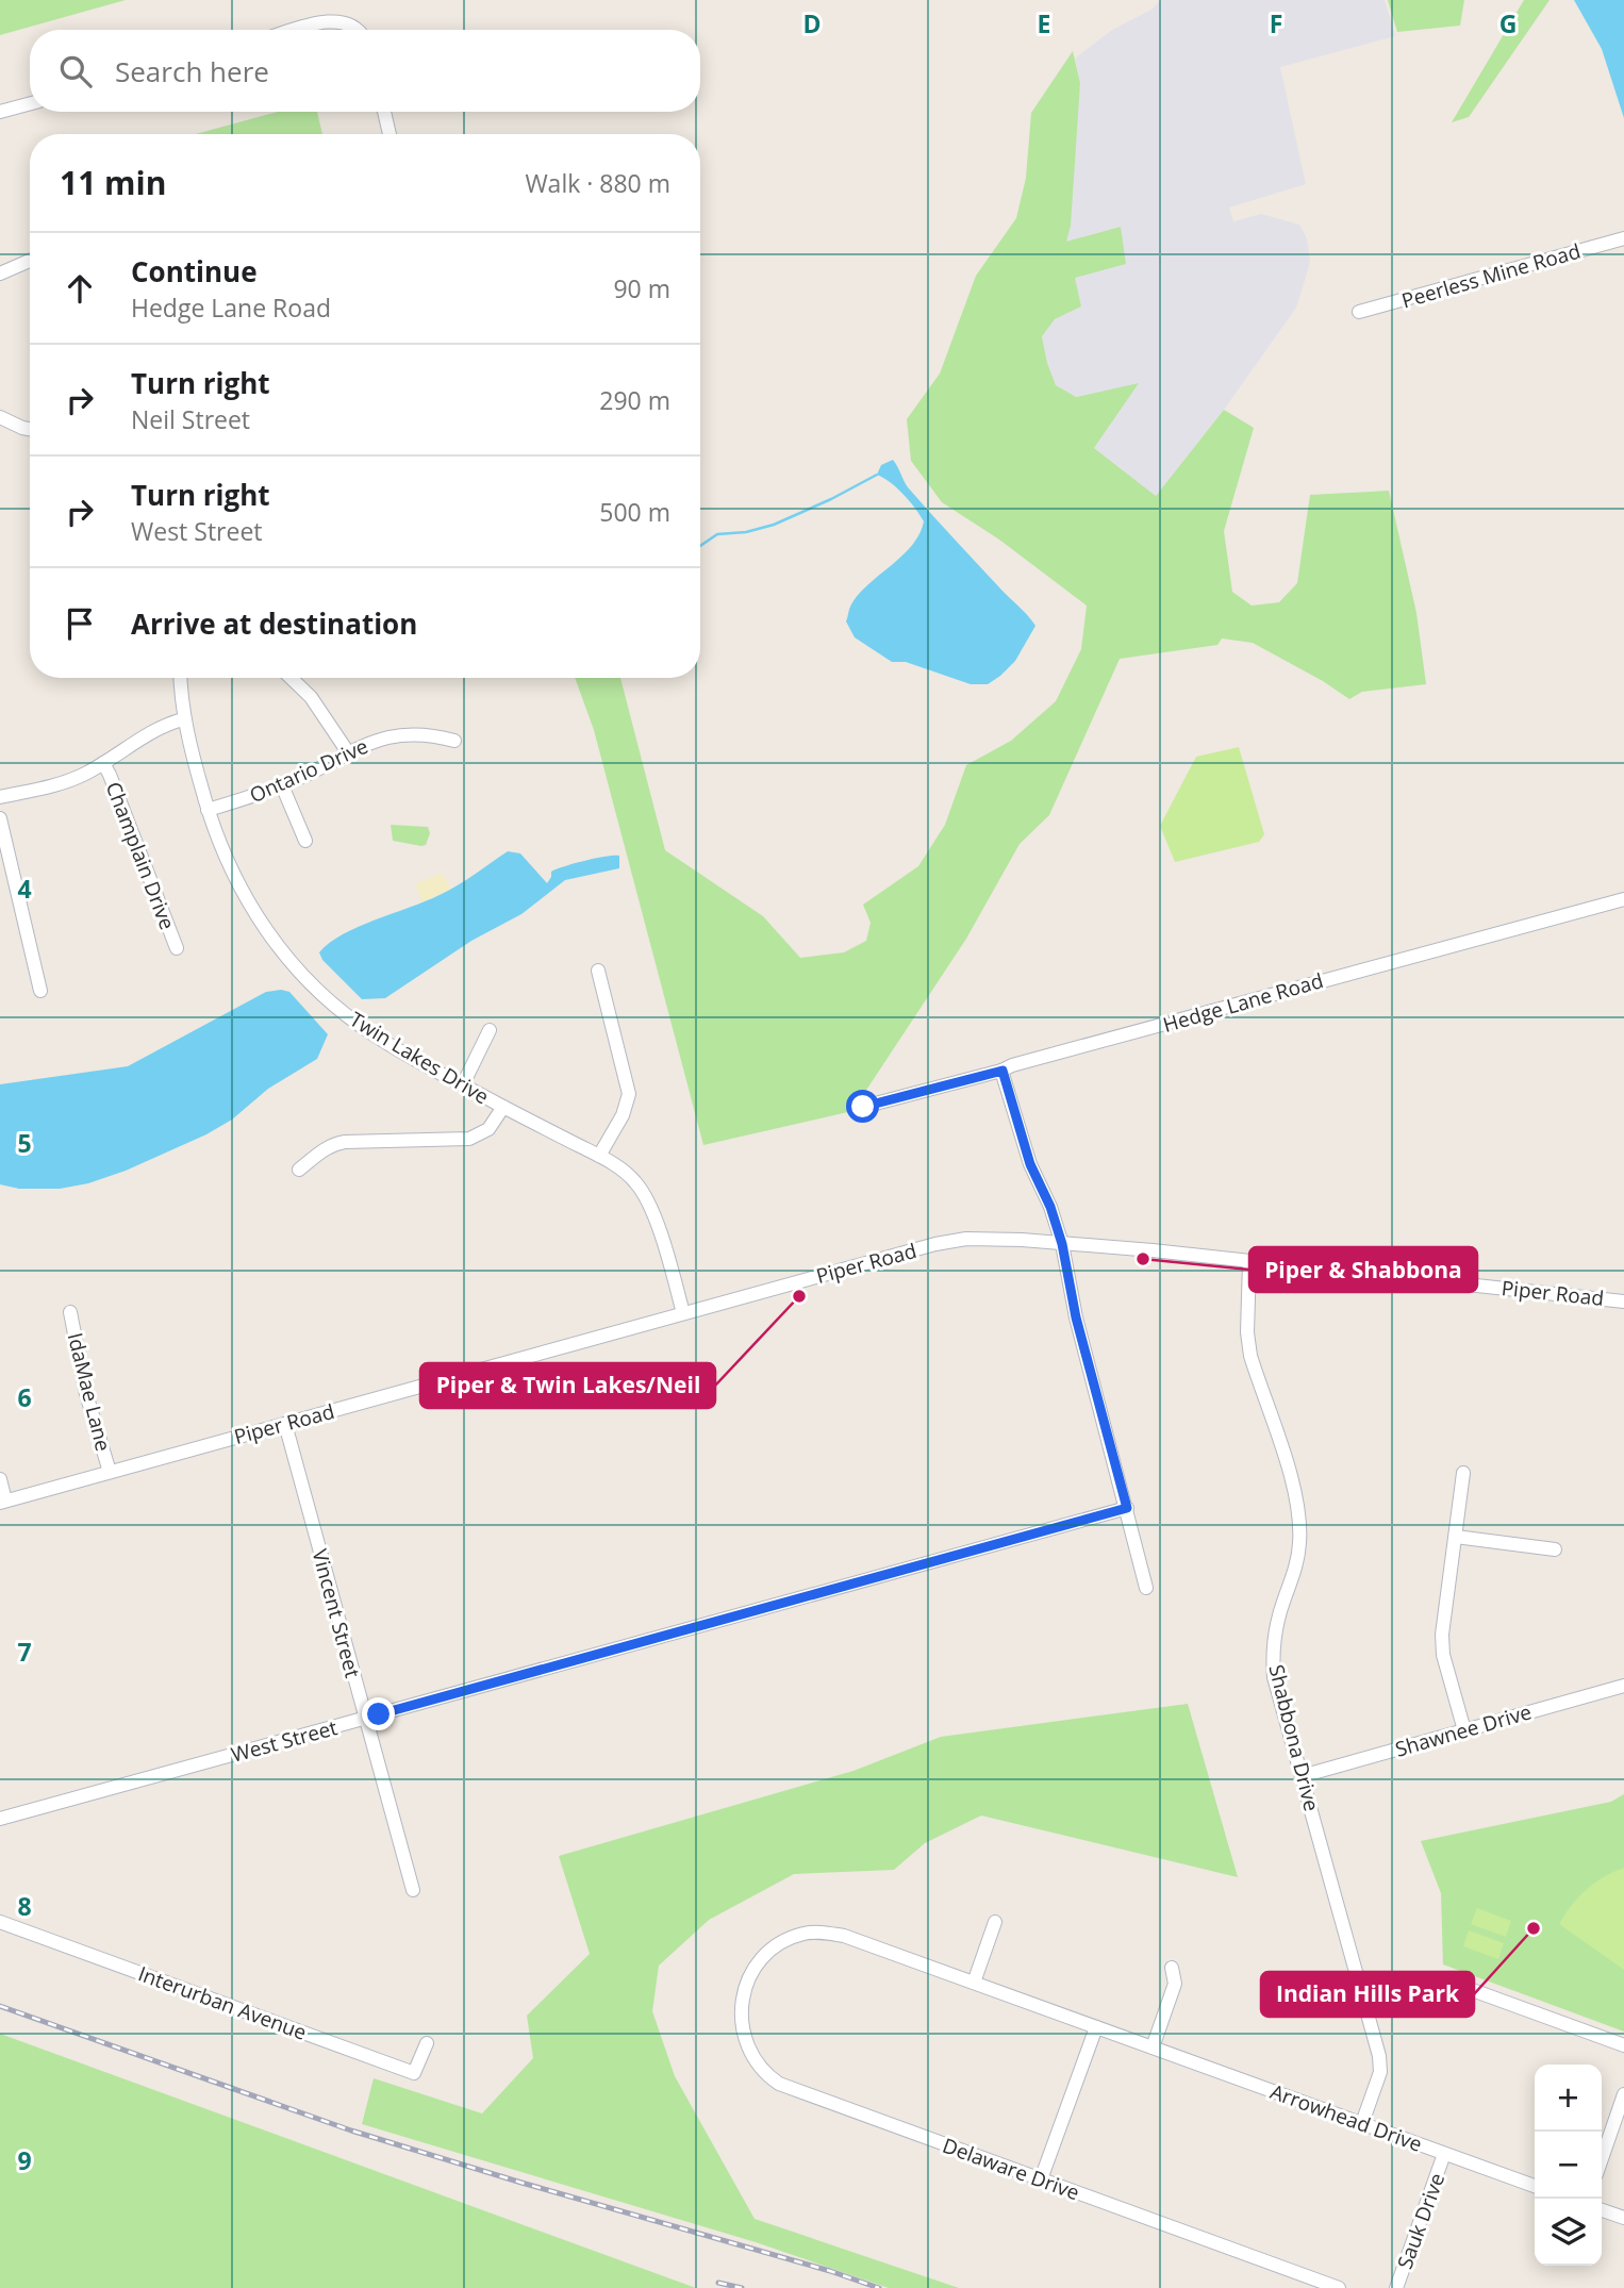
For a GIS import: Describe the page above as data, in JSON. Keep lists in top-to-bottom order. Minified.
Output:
{"streets":{"street":["Peerless Mine Road","Ontario Drive","Champlain Drive","Hedge Lane Road","Twin Lakes Drive","Piper Road","IdaMae Lane","Vincent Street","Shawnee Drive","Shabbona Drive","West Street","Interurban Avenue","Arrowhead Drive","Delaware Drive","Sauk Drive"]},"crossings":[["Ontario Drive","Twin Lakes Drive"],["Twin Lakes Drive","Piper Road"],["Piper Road","IdaMae Lane"],["Piper Road","Vincent Street"],["Piper Road","Shabbona Drive"],["Vincent Street","West Street"],["Shawnee Drive","Shabbona Drive"],["Shabbona Drive","Arrowhead Drive"],["Arrowhead Drive","Delaware Drive"],["Arrowhead Drive","Sauk Drive"]],"places":["Piper & Shabbona","Piper & Twin Lakes/Neil","Indian Hills Park"],"page":{"search":"Search here","heading":["11 min","Walk · 880 m"],"list":[["Continue","Hedge Lane Road","90 m"],["Turn right","Neil Street","290 m"],["Turn right","West Street","500 m"],"Arrive at destination"],"map_buttons":["+","−"]},"grid":{"columns":["D","E","F","G"],"rows":["4","5","6","7","8","9"]}}
